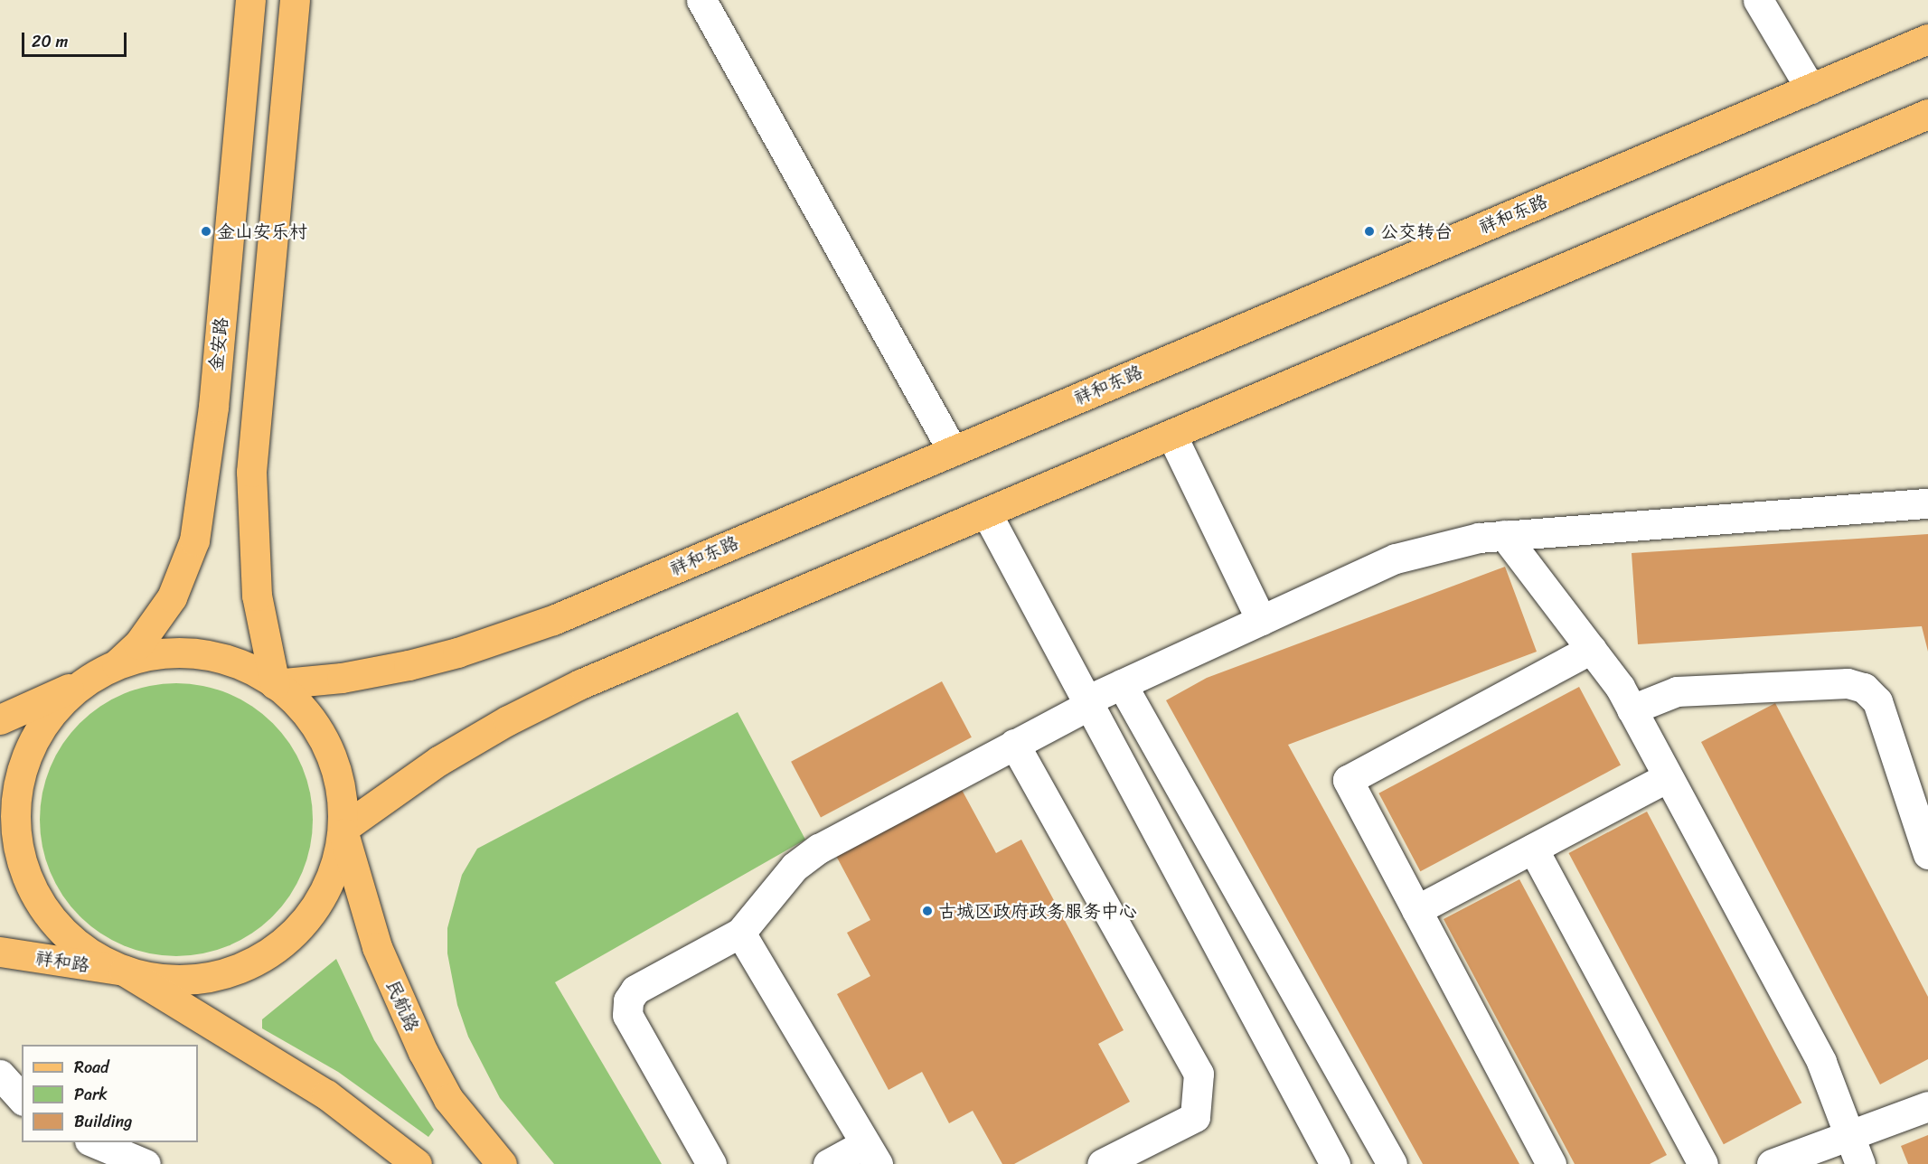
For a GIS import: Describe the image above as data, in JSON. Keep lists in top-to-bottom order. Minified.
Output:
{"streets":{"main road":["祥和东路","金安路","祥和路","民航路"]},"places":["金山安乐村","公交转台","古城区政府政务服务中心"],"legend":["Road","Park","Building"],"scale_bar":"20 m"}
